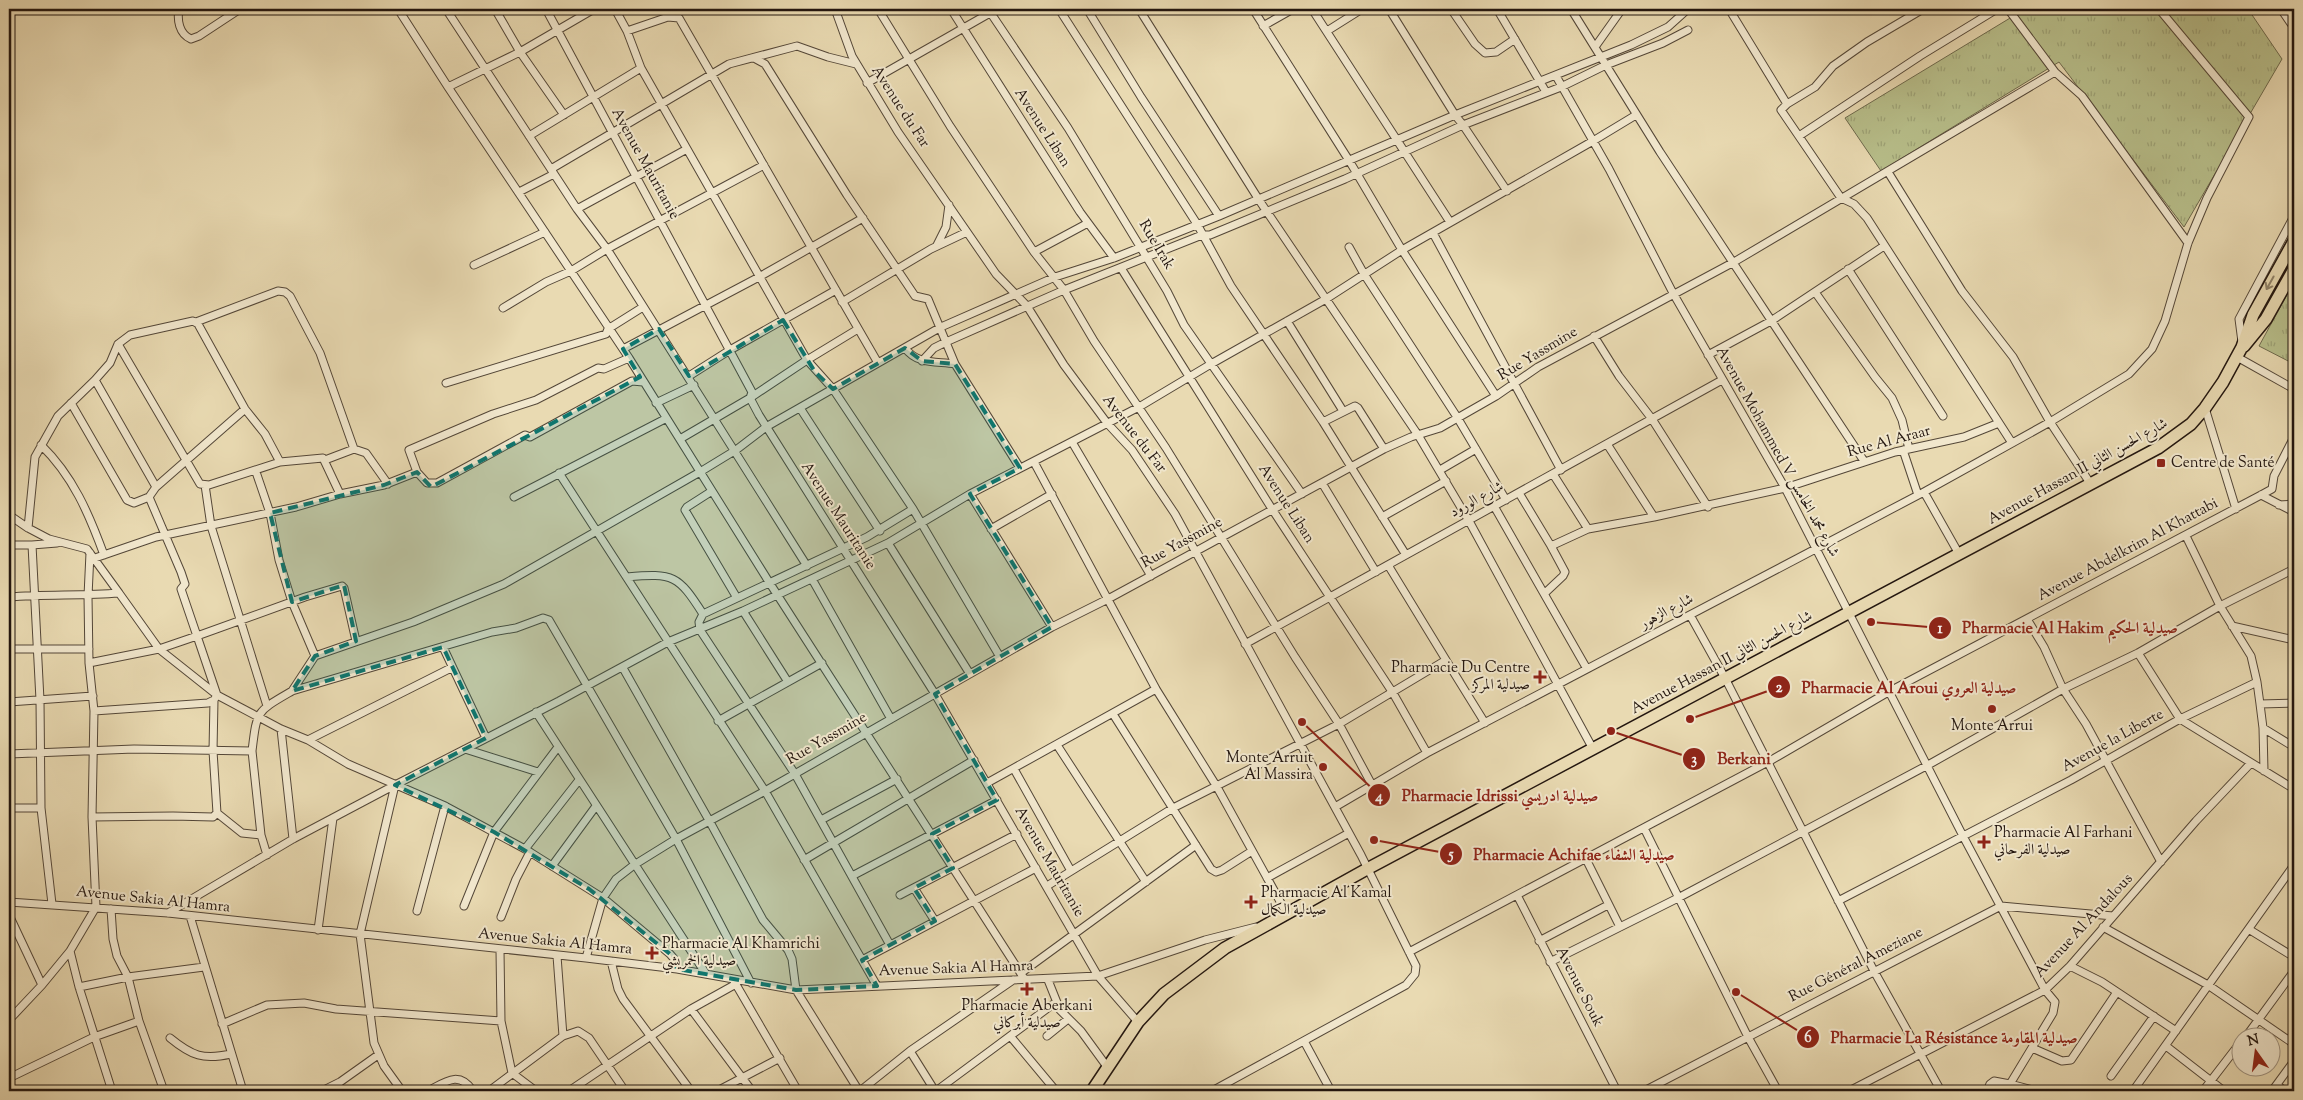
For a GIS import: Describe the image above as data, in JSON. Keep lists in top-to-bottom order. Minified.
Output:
{"streets":{"main road":["Avenue Hassan II شارع الحسن الثاني"],"street":["Avenue du Far","Avenue Liban","Avenue Mauritanie","Rue Irak","Rue Yassmine","Rue Al Araar","Avenue Mohammed V شارع محمد الخامس","شارع الورود","Avenue Abdelkrim Al Khattabi","شارع الزهور","Avenue la Liberte","Avenue Sakia Al Hamra","Avenue Al Andalous","Rue Général Ameziane","Avenue Souk"]},"crossings":[["Avenue du Far","Rue Yassmine"],["Avenue du Far","Avenue Hassan II شارع الحسن الثاني"],["Avenue du Far","شارع الورود"],["Avenue du Far","Avenue Abdelkrim Al Khattabi"],["Avenue du Far","شارع الزهور"],["Avenue Liban","Rue Yassmine"],["Avenue Liban","شارع الورود"],["Avenue Liban","شارع الزهور"],["Avenue Mauritanie","Rue Yassmine"],["Avenue Mauritanie","Avenue Hassan II شارع الحسن الثاني"],["Avenue Mauritanie","Avenue Sakia Al Hamra"],["Rue Irak","Rue Yassmine"],["Rue Yassmine","Avenue Mohammed V شارع محمد الخامس"],["Rue Yassmine","Avenue Sakia Al Hamra"],["Rue Al Araar","Avenue Mohammed V شارع محمد الخامس"],["Avenue Mohammed V شارع محمد الخامس","Avenue Hassan II شارع الحسن الثاني"],["Avenue Mohammed V شارع محمد الخامس","شارع الورود"],["Avenue Mohammed V شارع محمد الخامس","Avenue Abdelkrim Al Khattabi"],["Avenue Mohammed V شارع محمد الخامس","شارع الزهور"],["Avenue Mohammed V شارع محمد الخامس","Avenue la Liberte"],["Avenue Mohammed V شارع محمد الخامس","Avenue Al Andalous"],["Avenue Mohammed V شارع محمد الخامس","Rue Général Ameziane"],["Avenue Hassan II شارع الحسن الثاني","Avenue Sakia Al Hamra"],["Avenue Abdelkrim Al Khattabi","Avenue Souk"]],"places":{"transit":["Centre de Santé"],"other":["Pharmacie Al Hakim صيدلية الحكيم","Monte Arrui","Pharmacie Al Aroui صيدلية العروي","Pharmacie Idrissi صيدلية ادريسي","Berkani","Monte Arruit Al Massira","Pharmacie Achifae صيدلية الشفاء","Pharmacie La Résistance صيدلية المقاومة"],"health":["Pharmacie Du Centre صيدلية المركز","Pharmacie Al Farhani صيدلية الفرحاني","Pharmacie Al Kamal صيدلية الكمال","Pharmacie Al Khamrichi صيدلية الخمريشي","Pharmacie Aberkani صيدلية أبركاني"]},"north":"top"}
